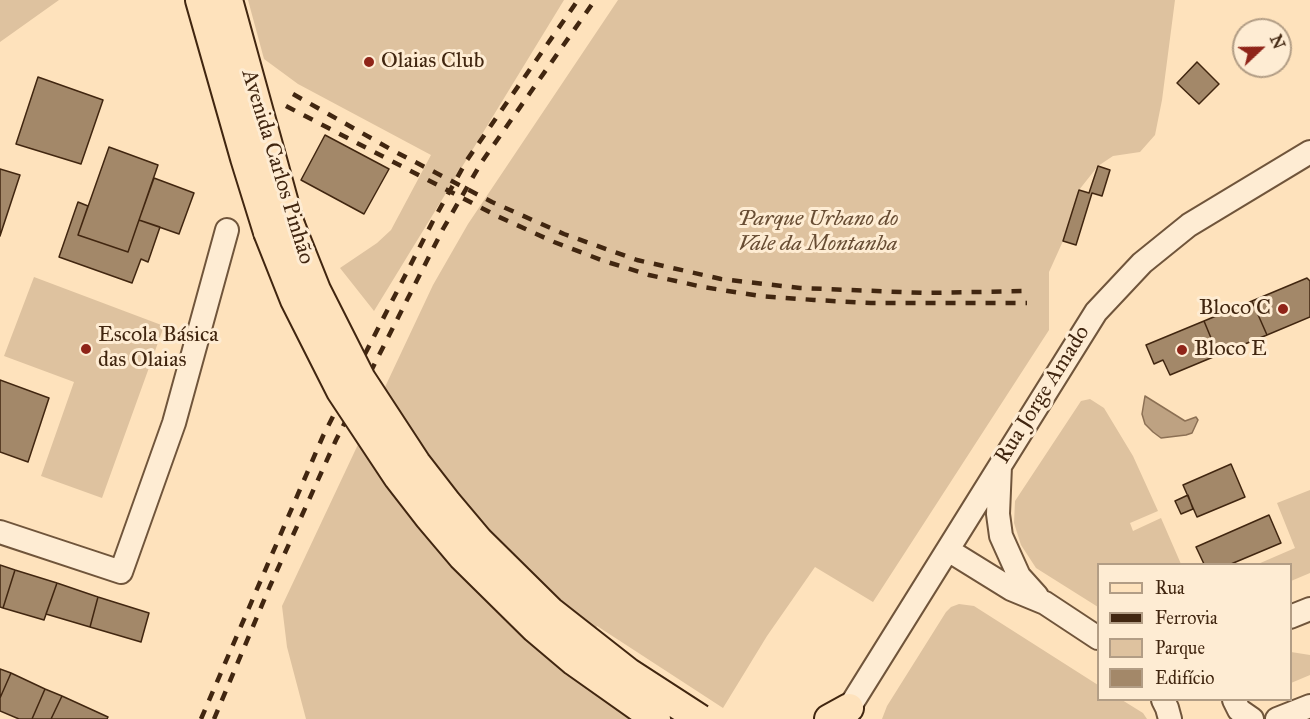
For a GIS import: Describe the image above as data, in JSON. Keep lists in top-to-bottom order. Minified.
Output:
{"streets":{"main road":["Avenida Carlos Pinhão"],"street":["Rua Jorge Amado"]},"parks":["Parque Urbano do Vale da Montanha"],"places":["Olaias Club","Bloco C","Escola Básica das Olaias","Bloco E"],"legend":["Rua","Ferrovia","Parque","Edifício"],"north":"right"}
